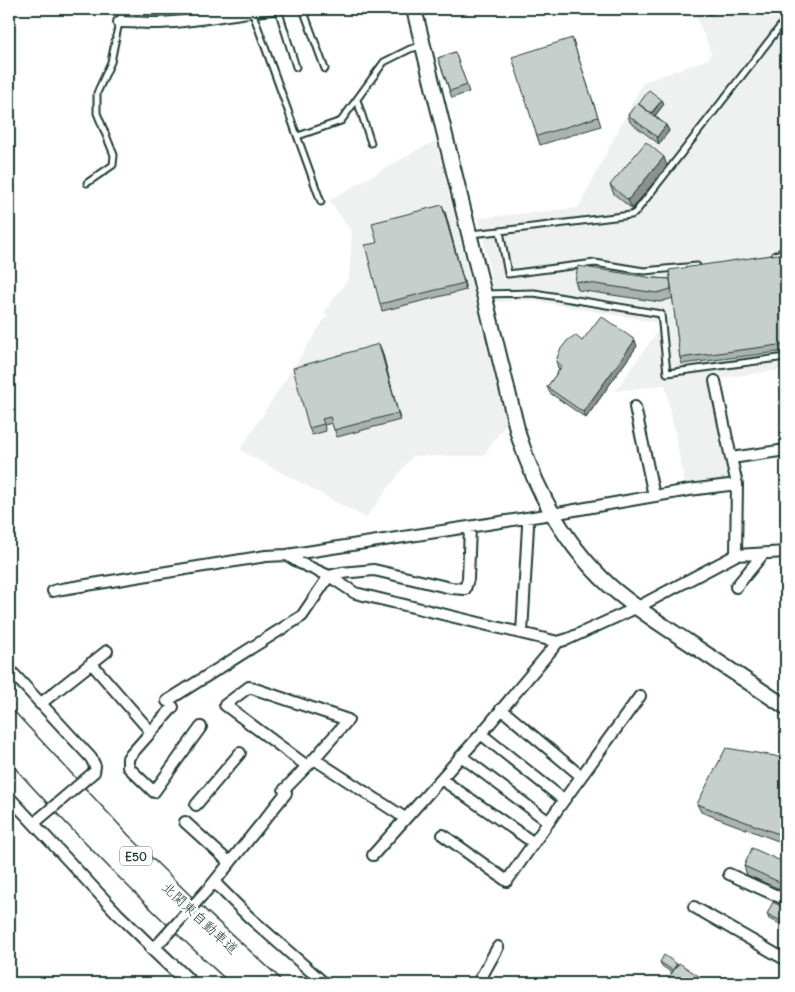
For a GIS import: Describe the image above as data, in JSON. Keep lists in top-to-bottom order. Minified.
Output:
{"streets":{"highway":["E50","北関東自動車道"]}}
